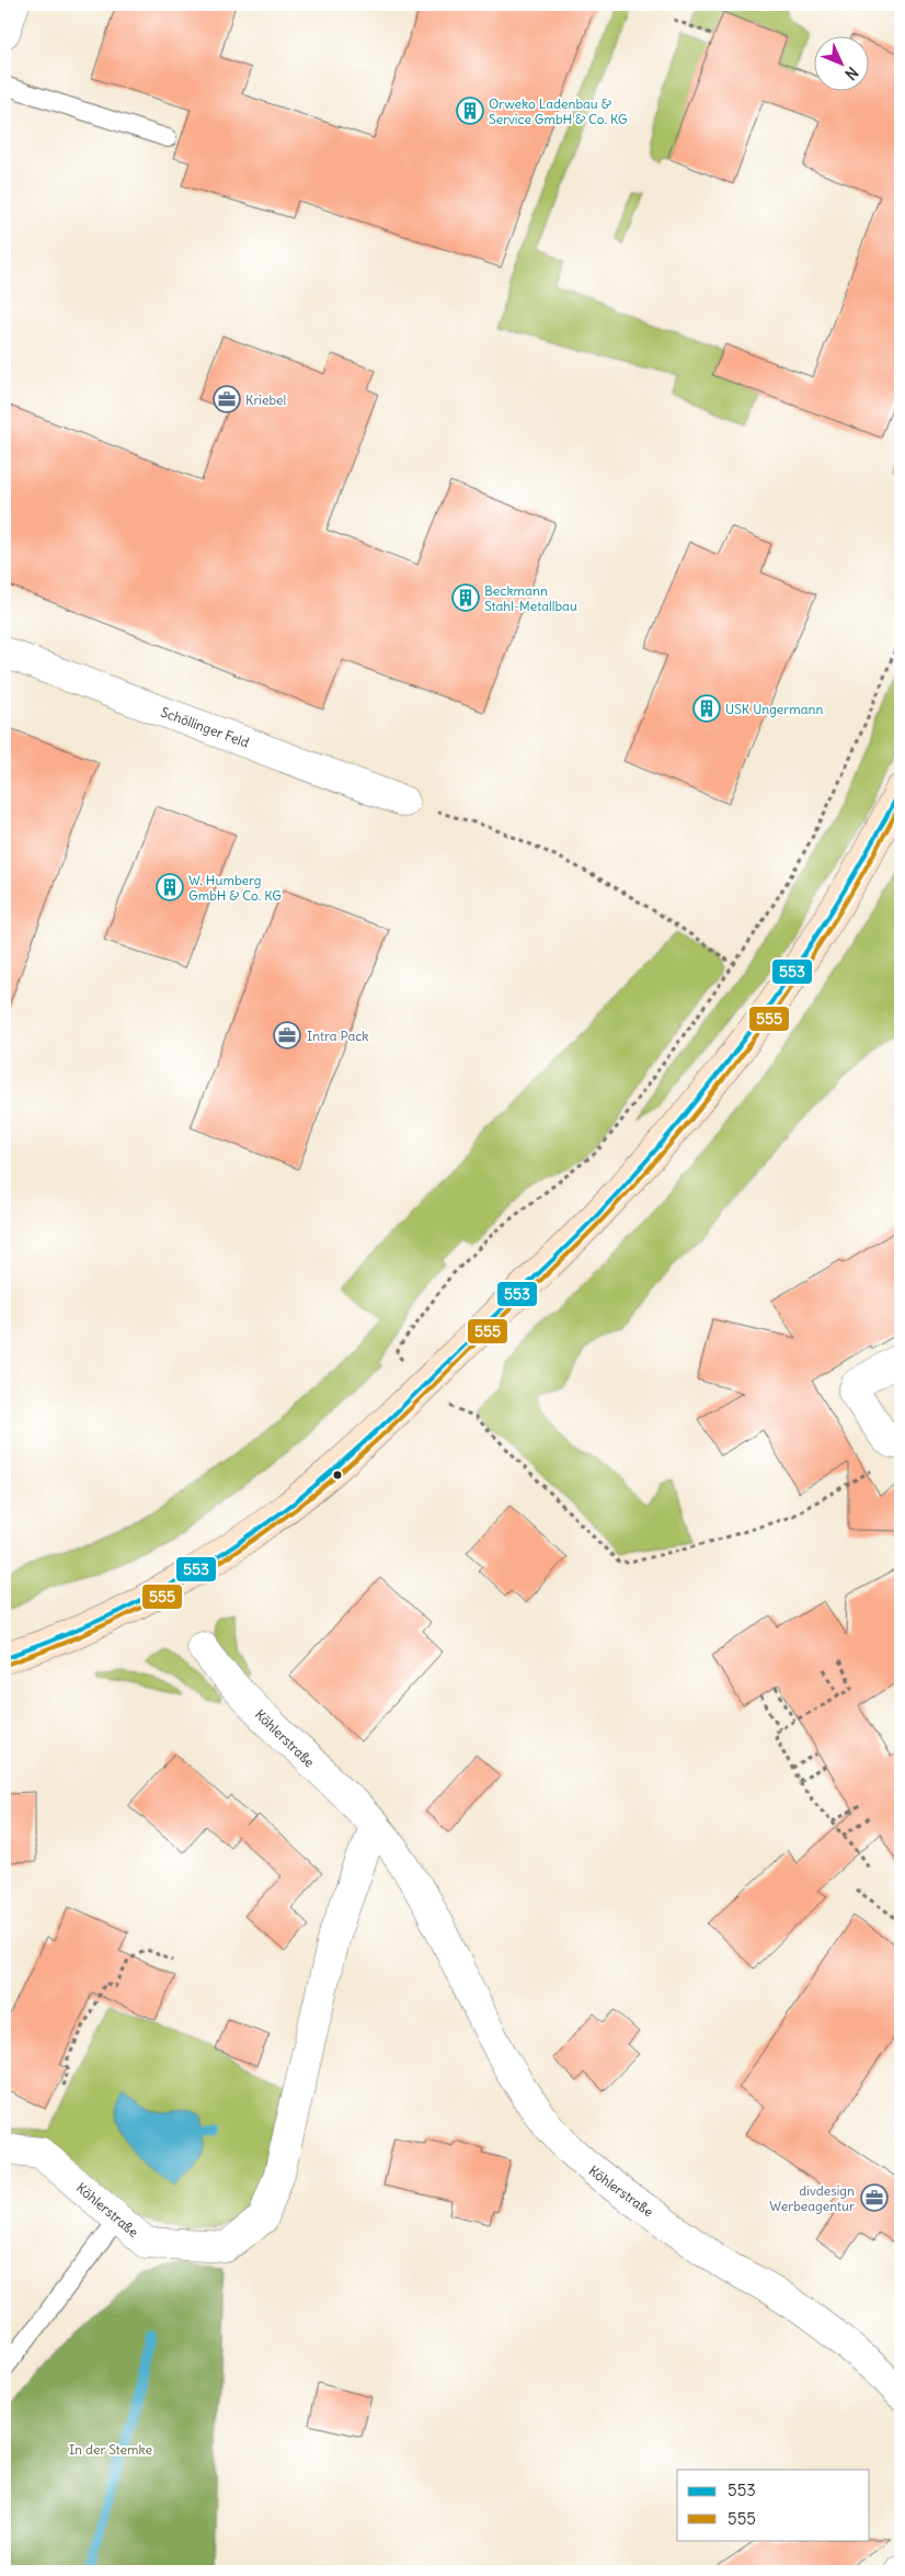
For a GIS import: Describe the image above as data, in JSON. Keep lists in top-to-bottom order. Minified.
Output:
{"streets":{"street":["Schöllinger Feld","Köhlerstraße"]},"parks":["In der Stemke"],"places":{"building":["Orweko Ladenbau & Service GmbH & Co. KG","Beckmann Stahl-Metallbau","USK Ungermann","W. Humberg GmbH & Co. KG"],"office":["Kriebel","Intra Pack","divdesign Werbeagentur"]},"lines":["transit line 553","transit line 555"],"legend":["553","555"],"north":"bottom right"}
